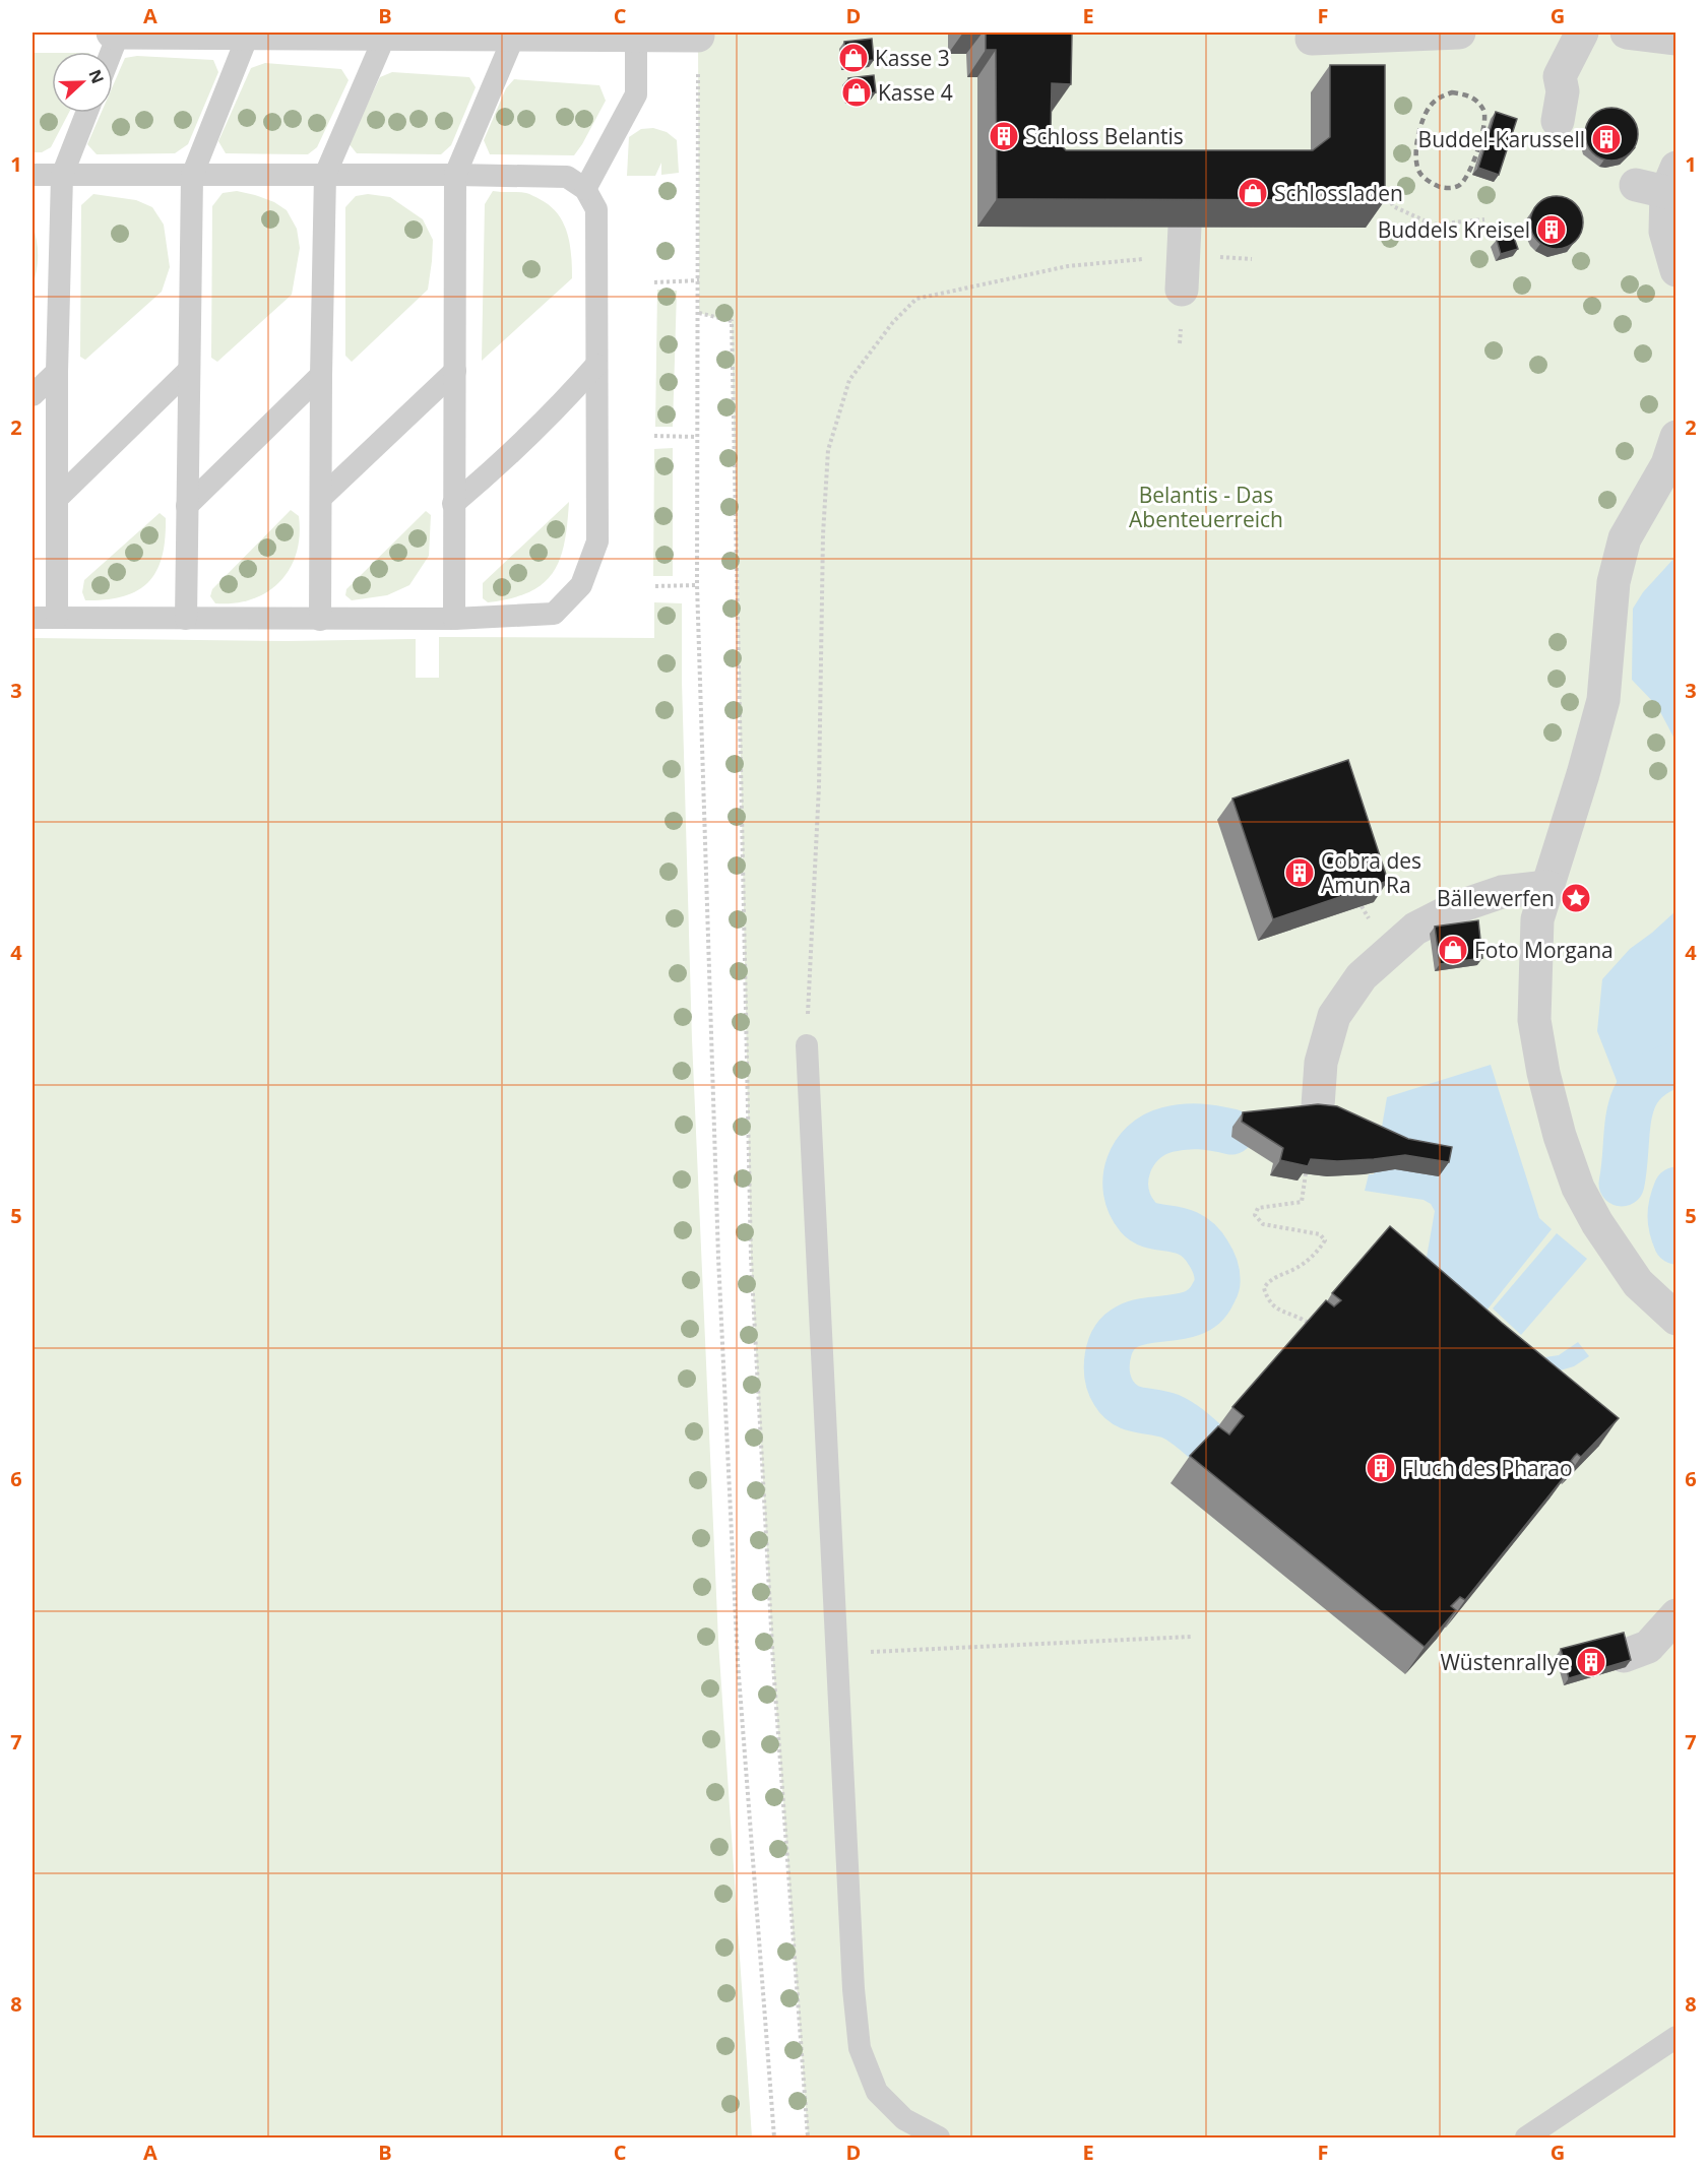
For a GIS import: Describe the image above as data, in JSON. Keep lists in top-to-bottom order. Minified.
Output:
{"parks":["Belantis - Das Abenteuerreich"],"places":{"shop":["Kasse 3","Kasse 4","Schlossladen","Foto Morgana"],"building":["Schloss Belantis","Buddel-Karussell","Buddels Kreisel","Cobra des Amun Ra","Fluch des Pharao","Wüstenrallye"],"place":["Bällewerfen"]},"north":"right","grid":{"columns":["A","B","C","D","E","F","G"],"rows":["1","2","3","4","5","6","7","8"]}}
